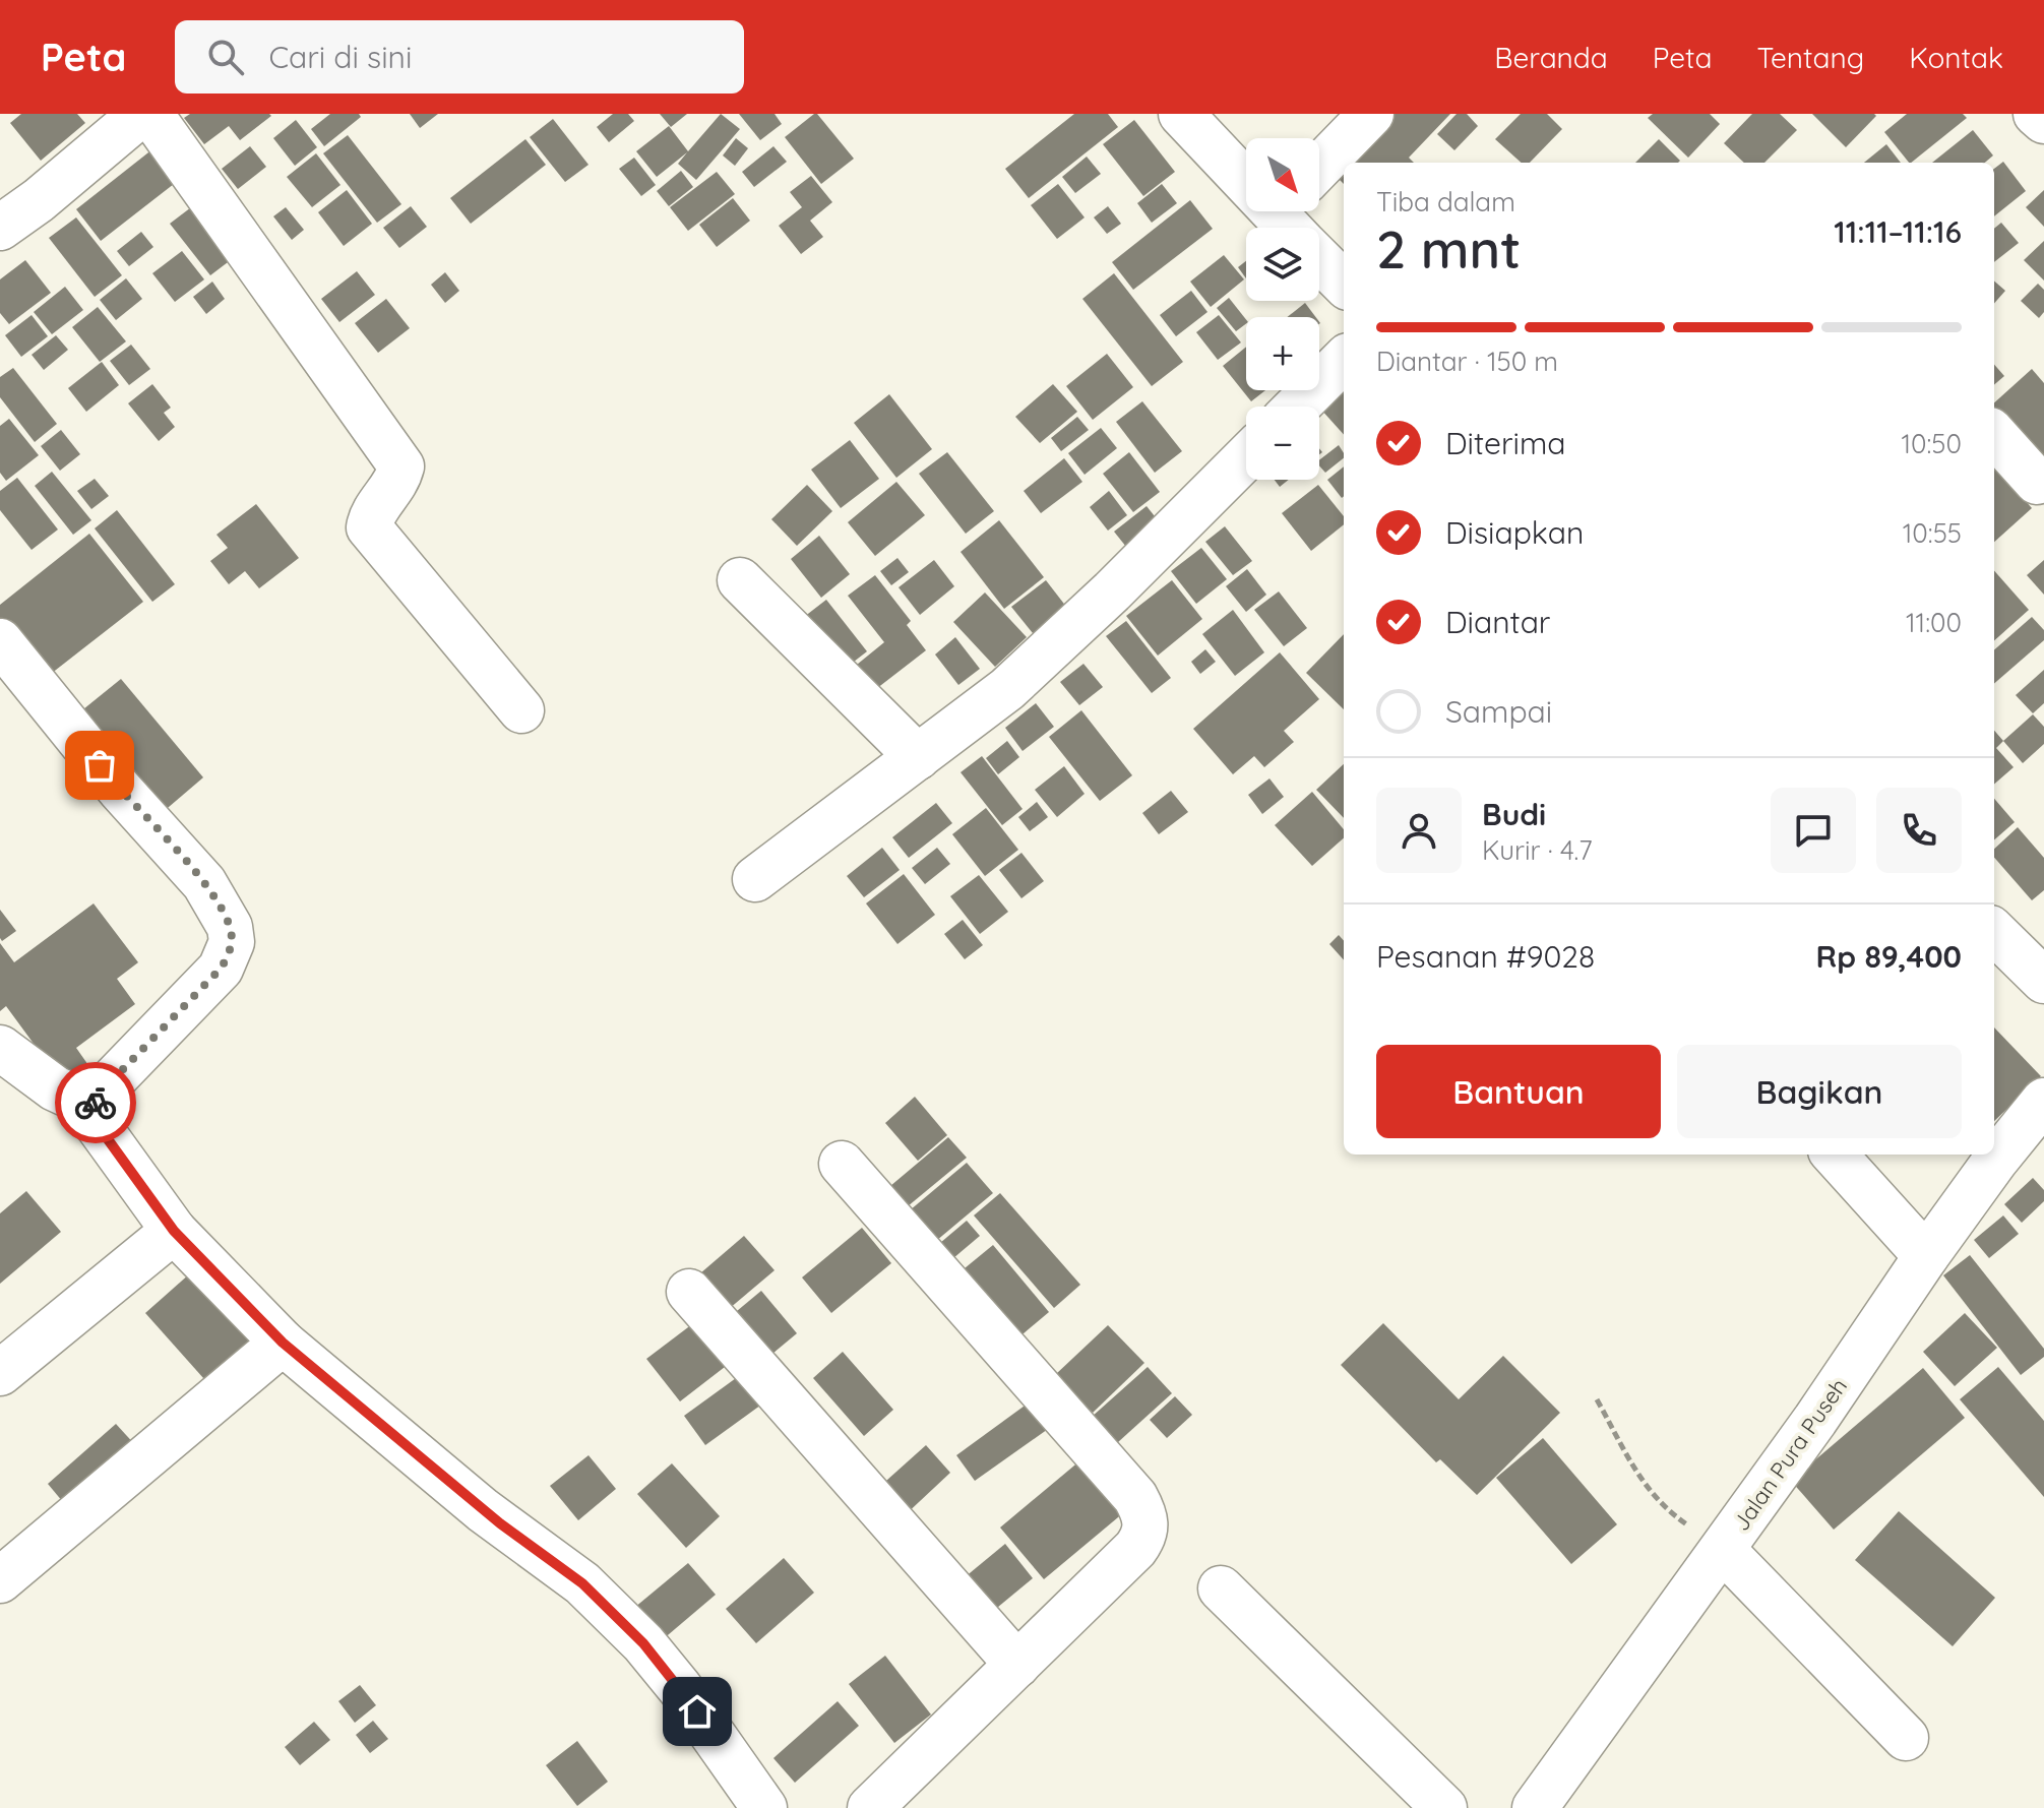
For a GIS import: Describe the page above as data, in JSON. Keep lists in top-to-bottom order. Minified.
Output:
{"streets":{"main road":["Jalan Pura Puseh"]},"north":"bottom right","page":{"header":"Peta","search":"Cari di sini","nav":["Beranda","Peta","Tentang","Kontak"],"map_buttons":["+","−"],"heading":["2 mnt","Tiba dalam","11:11–11:16"],"panel":["Budi","Kurir · 4.7","Pesanan #9028","Rp 89,400"],"bar":"Diantar · 150 m","list":[["Diterima","10:50"],["Disiapkan","10:55"],["Diantar","11:00"],"Sampai"],"buttons":["Bantuan","Bagikan"]}}
